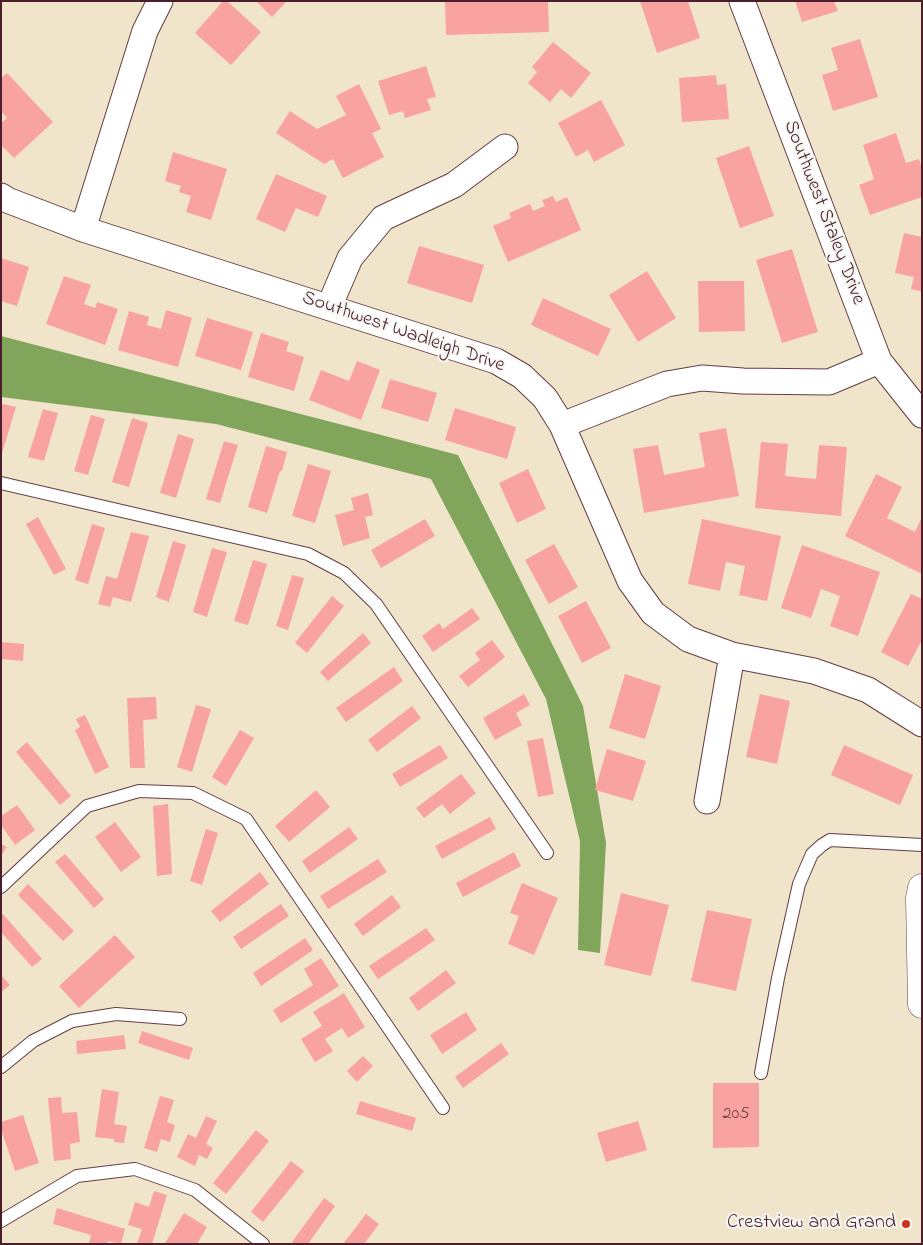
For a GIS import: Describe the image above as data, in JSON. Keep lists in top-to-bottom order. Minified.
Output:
{"streets":{"street":["Southwest Staley Drive","Southwest Wadleigh Drive"]},"places":["Crestview and Grand"],"house_numbers":["205"]}
